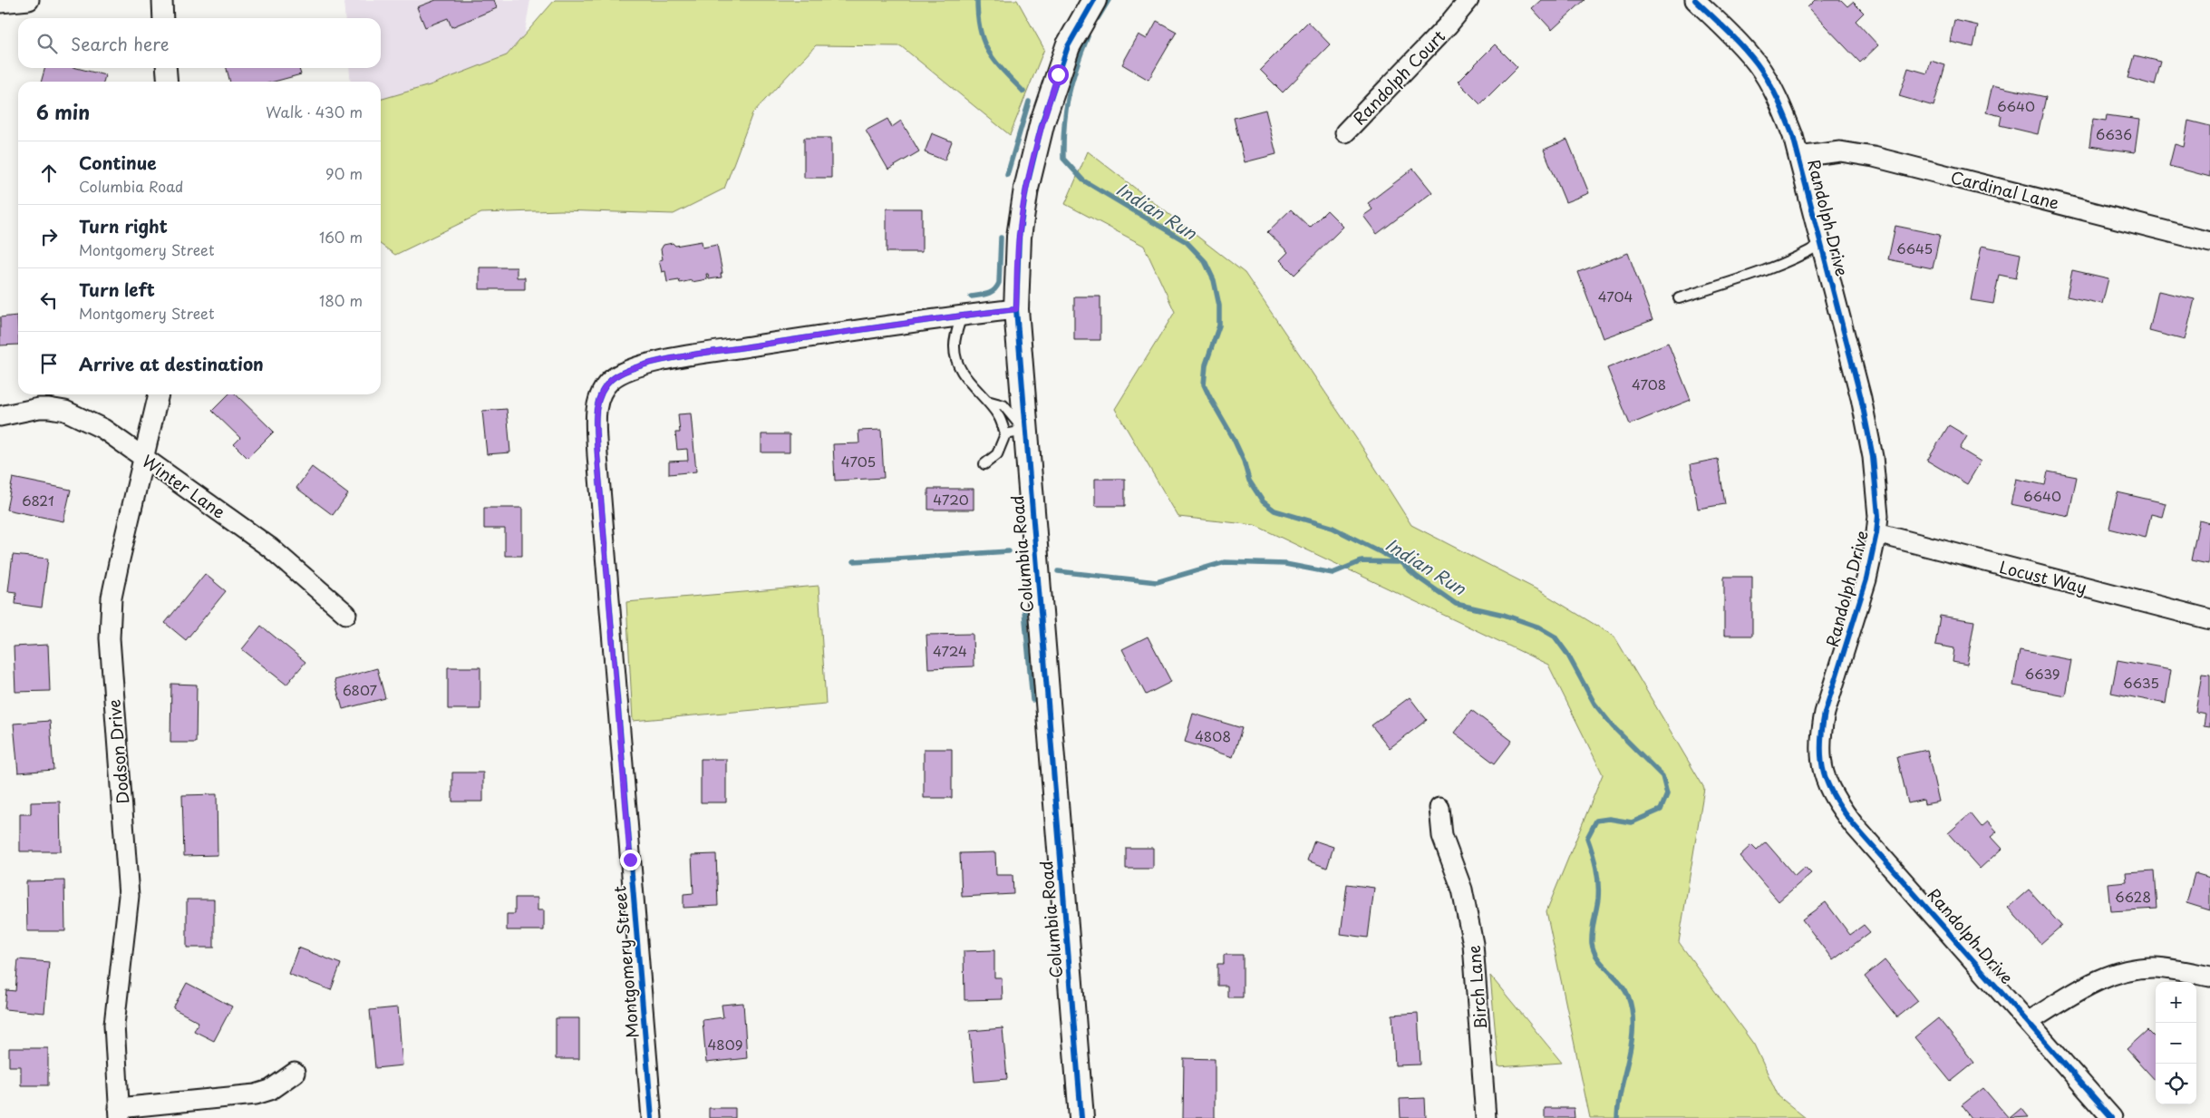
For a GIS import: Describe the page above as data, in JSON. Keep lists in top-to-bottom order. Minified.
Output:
{"streets":{"street":["Randolph Court","Cardinal Lane","Randolph Drive","Winter Lane","Columbia Road","Locust Way","Dodson Drive","Montgomery Street","Birch Lane"]},"crossings":[["Cardinal Lane","Randolph Drive"],["Randolph Drive","Locust Way"],["Winter Lane","Dodson Drive"],["Columbia Road","Montgomery Street"]],"water":["Indian Run"],"house_numbers":["6640","6636","6645","4704","4708","4705","6640","4720","6821","4724","6639","6635","6807","4808","6628","4809"],"page":{"search":"Search here","heading":["6 min","Walk · 430 m"],"list":[["Continue","Columbia Road","90 m"],["Turn right","Montgomery Street","160 m"],["Turn left","Montgomery Street","180 m"],"Arrive at destination"],"map_buttons":["+","−"]}}
